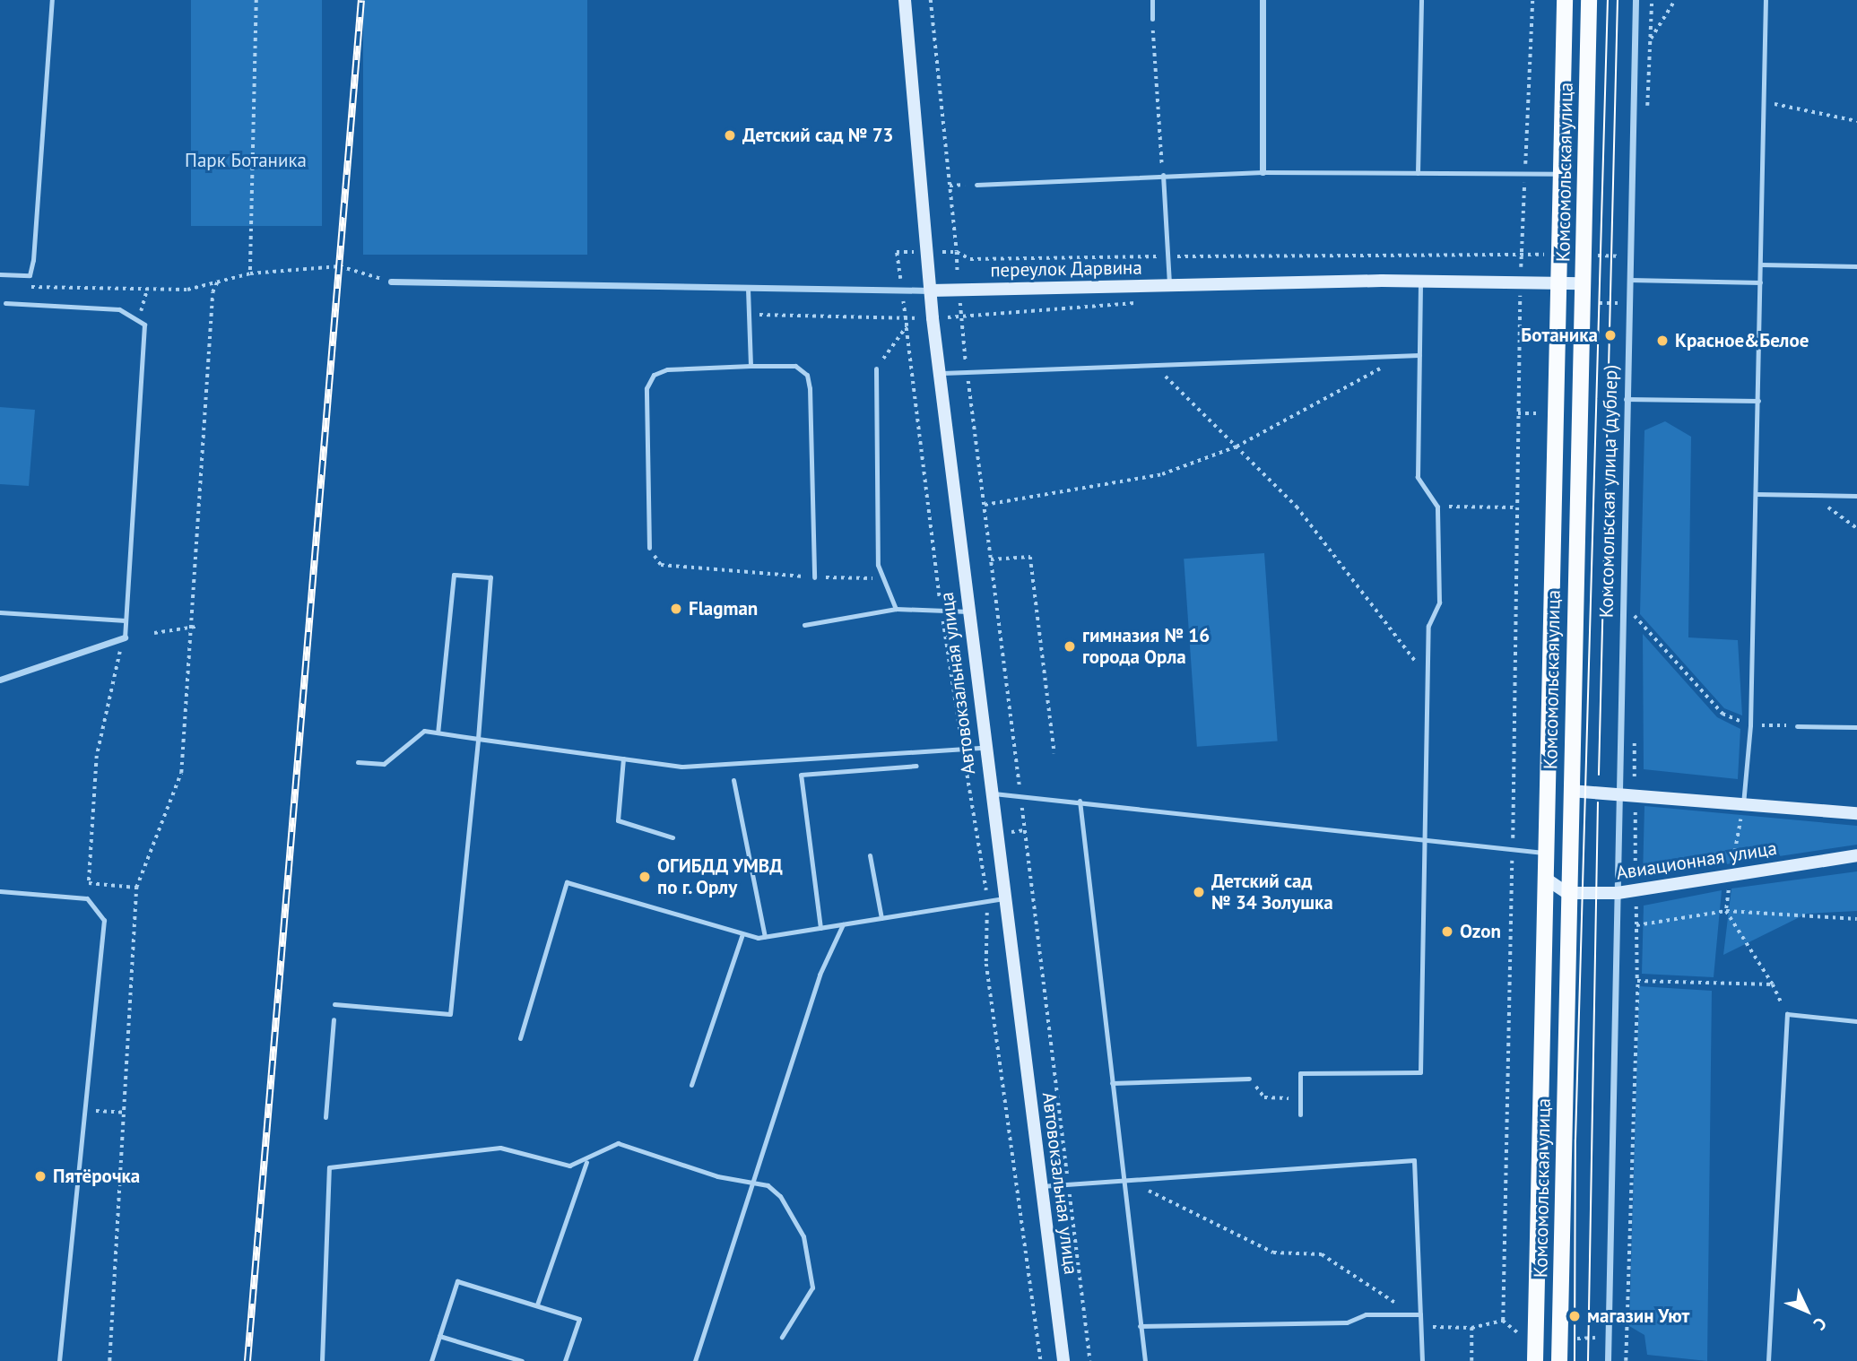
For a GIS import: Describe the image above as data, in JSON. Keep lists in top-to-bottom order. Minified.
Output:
{"streets":{"main road":["Комсомольская улица"],"street":["переулок Дарвина","Комсомольская улица (дублер)","Автовокзальная улица","Авиационная улица"]},"crossings":[["Комсомольская улица","переулок Дарвина"],["Комсомольская улица","Авиационная улица"],["переулок Дарвина","Автовокзальная улица"],["Комсомольская улица (дублер)","Авиационная улица"]],"parks":["Парк Ботаника"],"places":["Детский сад № 73","Ботаника","Красное&Белое","Flagman","гимназия № 16 города Орла","ОГИБДД УМВД по г. Орлу","Детский сад № 34 Золушка","Ozon","Пятёрочка","магазин Уют"],"north":"bottom right"}
